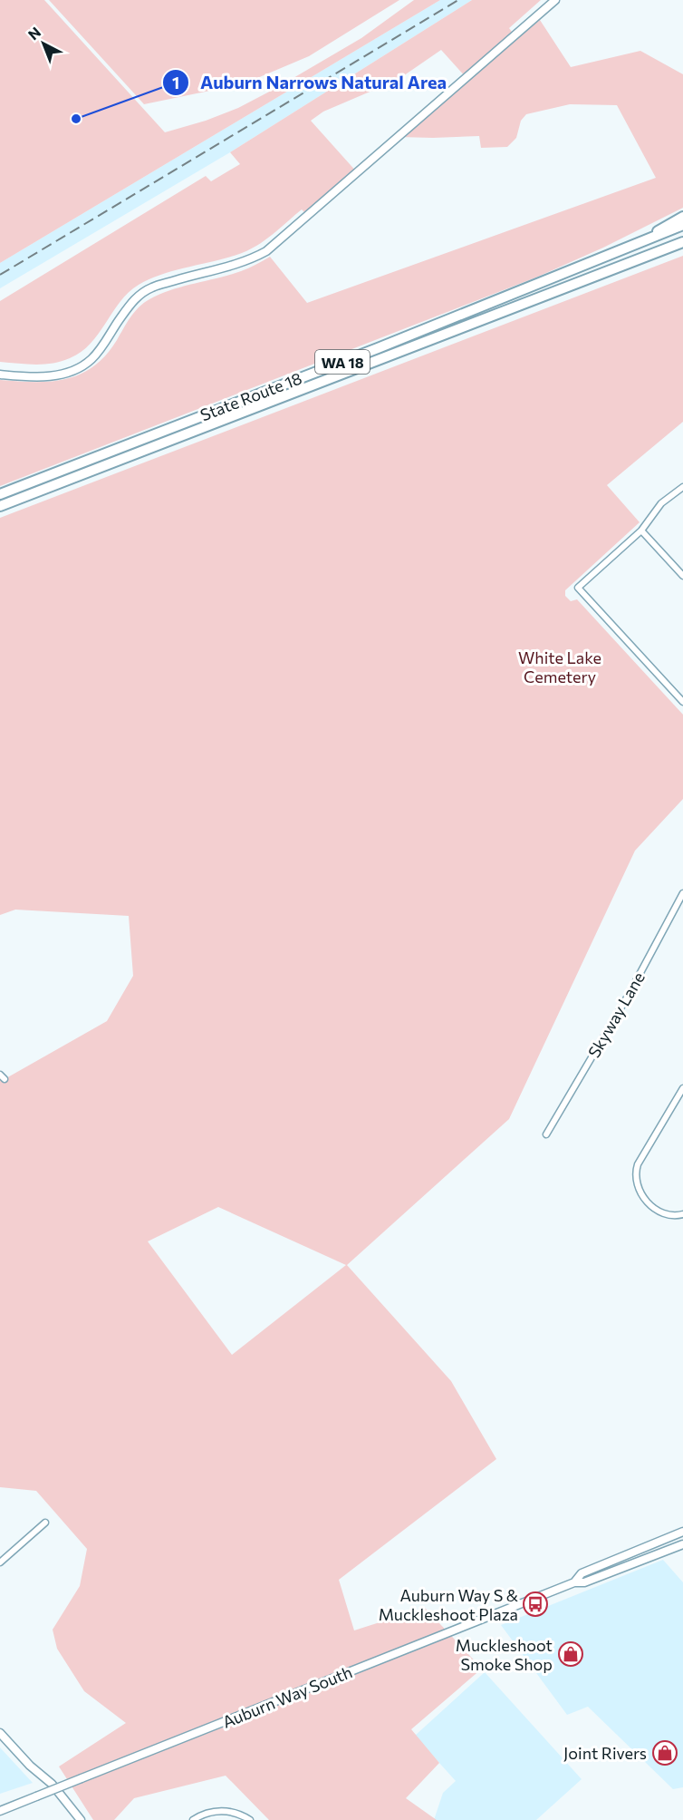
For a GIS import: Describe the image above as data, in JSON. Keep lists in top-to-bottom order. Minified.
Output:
{"streets":{"highway":["WA 18","State Route 18"],"main road":["Auburn Way South"],"street":["Skyway Lane"]},"parks":["White Lake Cemetery"],"places":{"other":["Auburn Narrows Natural Area"],"bus stop":["Auburn Way S & Muckleshoot Plaza"],"shop":["Muckleshoot Smoke Shop","Joint Rivers"]},"north":"top left"}
